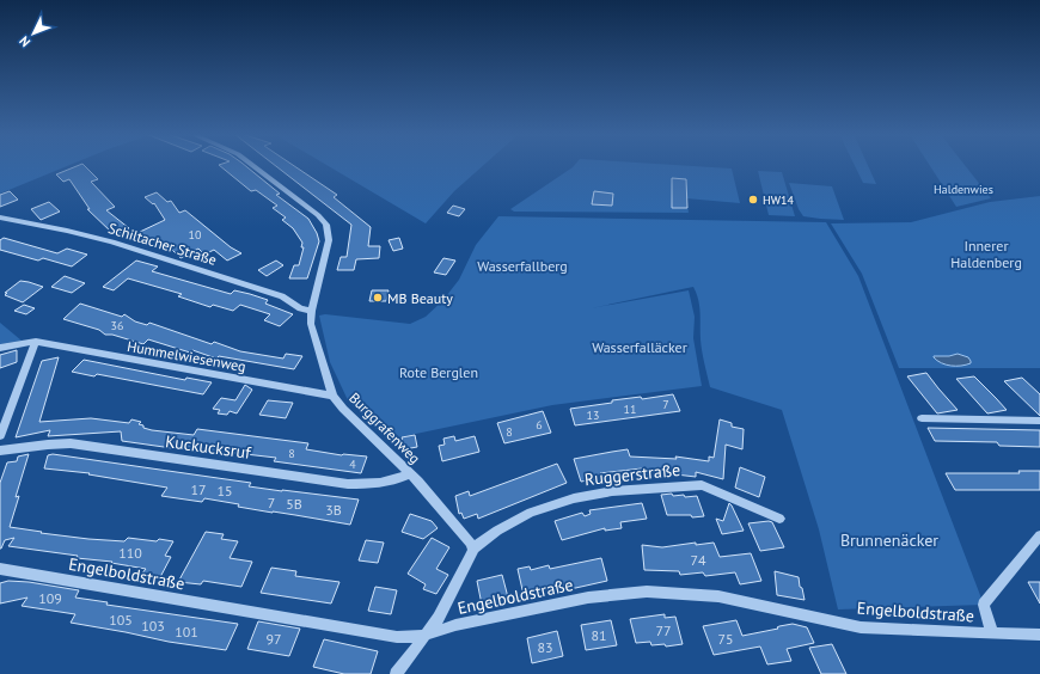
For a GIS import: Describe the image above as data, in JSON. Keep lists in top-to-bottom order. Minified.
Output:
{"streets":{"street":["Schiltacher Straße","Hummelwiesenweg","Burggrafenweg","Kuckucksruf","Ruggerstraße","Engelboldstraße"]},"crossings":[["Schiltacher Straße","Burggrafenweg"],["Hummelwiesenweg","Burggrafenweg"],["Burggrafenweg","Kuckucksruf"],["Burggrafenweg","Ruggerstraße"],["Ruggerstraße","Engelboldstraße"]],"parks":["Haldenwies","Innerer Haldenberg","Wasserfallberg","Wasserfalläcker","Rote Berglen","Brunnenäcker"],"places":["HW14","MB Beauty"],"house_numbers":["10","36","7","11","13","6","8","8","4","17","15","7","5B","3B","110","74","109","105","103","77","101","81","97","75","83"],"north":"bottom left"}
